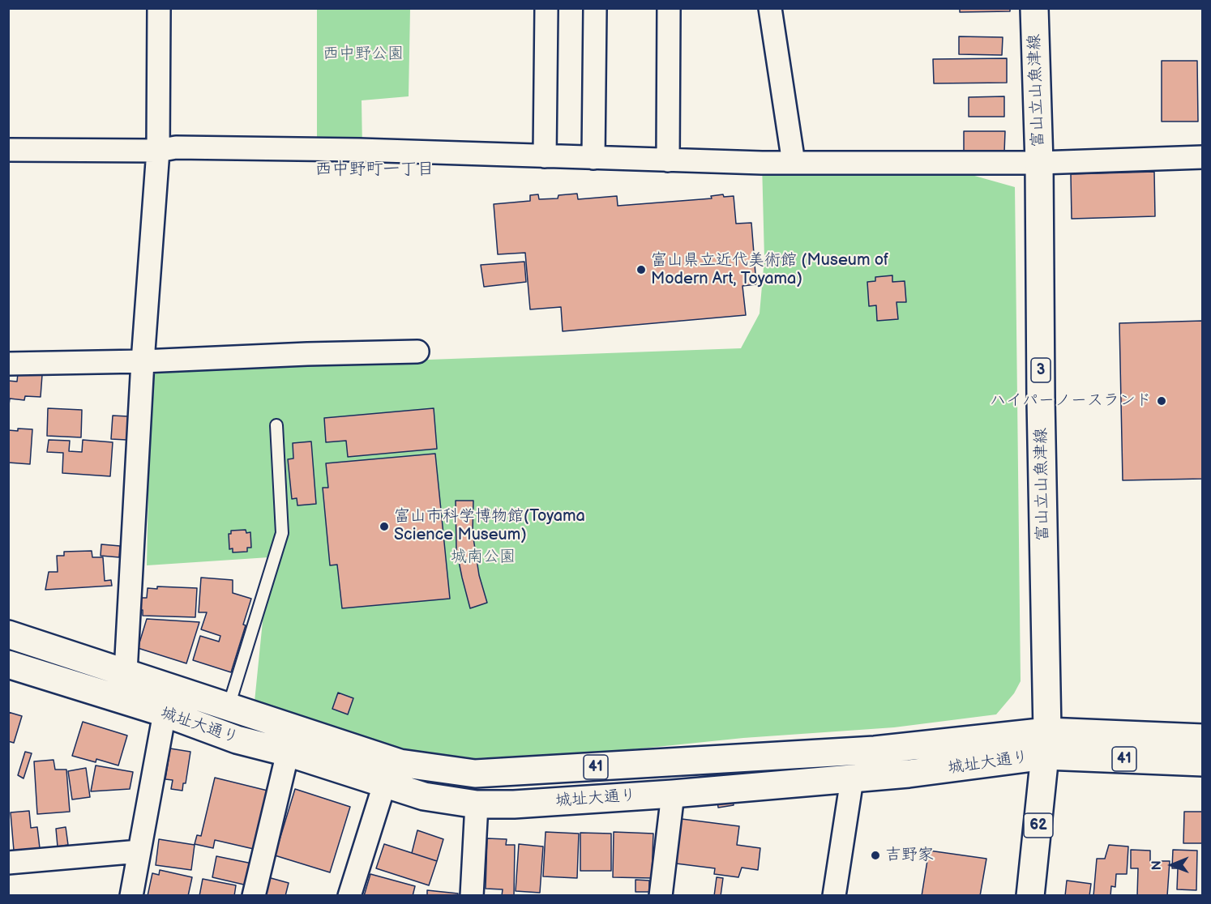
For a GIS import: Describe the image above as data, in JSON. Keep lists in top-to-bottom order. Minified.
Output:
{"streets":{"main road":["富山立山魚津線","3","城址大通り","41","62"]},"crossings":[["富山立山魚津線","城址大通り"],["富山立山魚津線","62"],["城址大通り","62"]],"districts":["西中野町一丁目"],"parks":["西中野公園","城南公園"],"places":["富山県立近代美術館 (Museum of Modern Art, Toyama)","ハイパーノースランド","富山市科学博物館(Toyama Science Museum)","吉野家"],"north":"left"}
